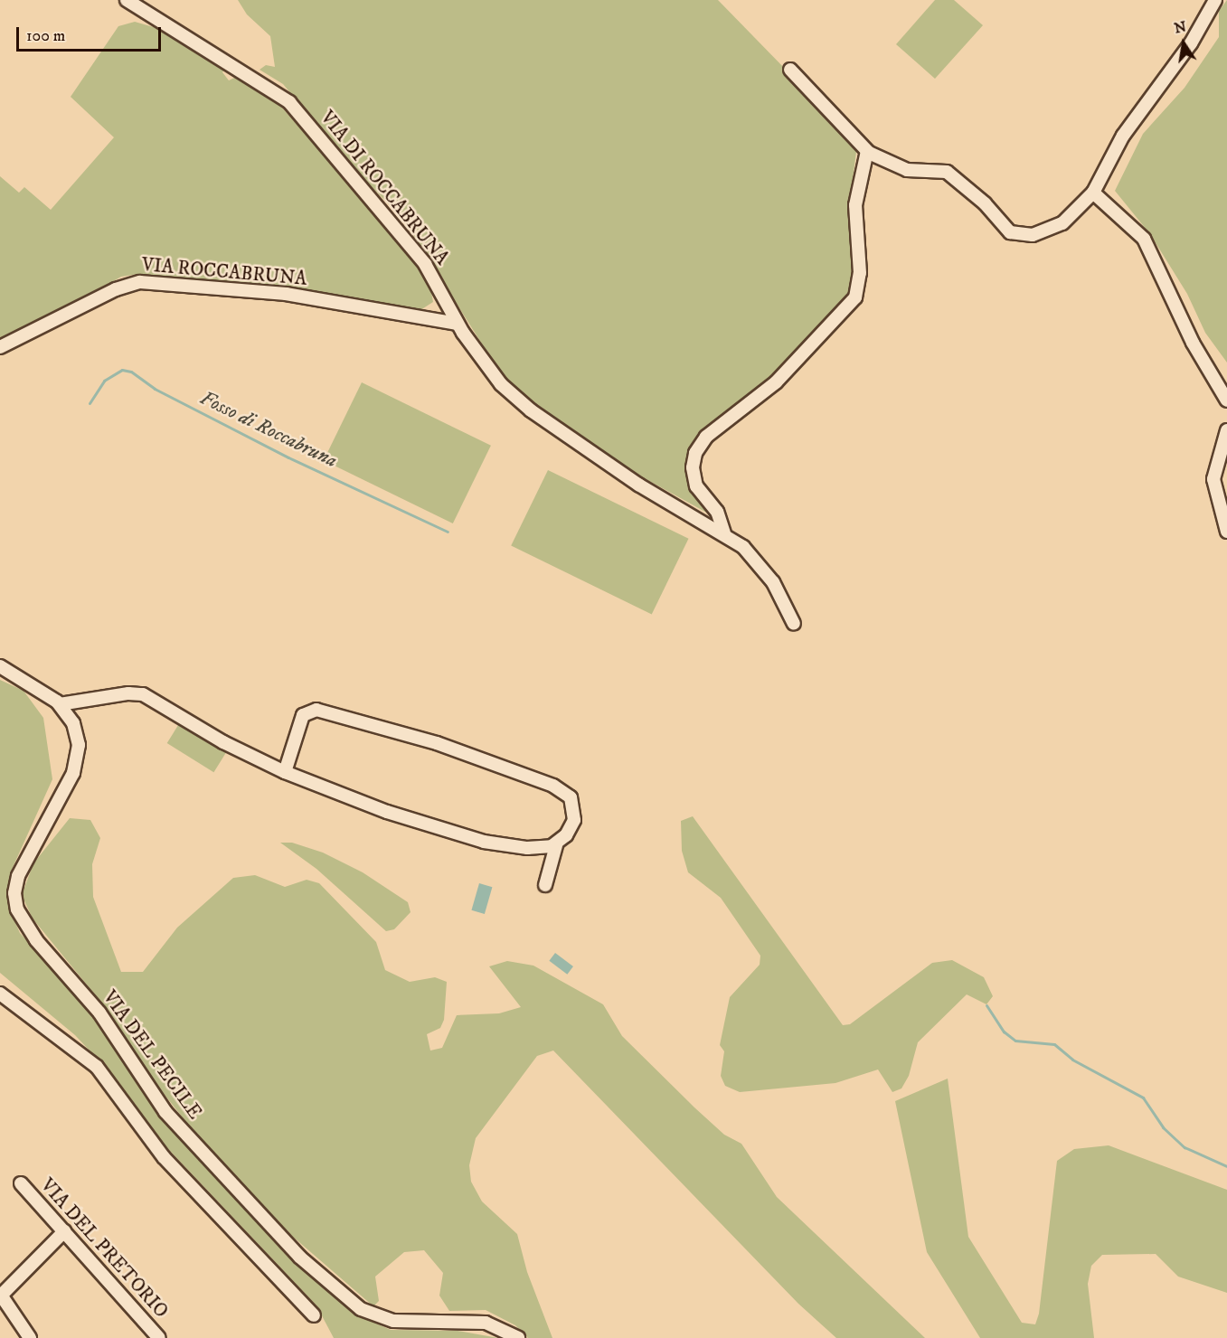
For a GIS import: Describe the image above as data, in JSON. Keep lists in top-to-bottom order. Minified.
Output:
{"streets":{"street":["VIA DI ROCCABRUNA","VIA ROCCABRUNA","VIA DEL PECILE","VIA DEL PRETORIO"]},"crossings":[["VIA DI ROCCABRUNA","VIA ROCCABRUNA"]],"water":["Fosso di Roccabruna"],"scale_bar":"100 m","north":"top"}
